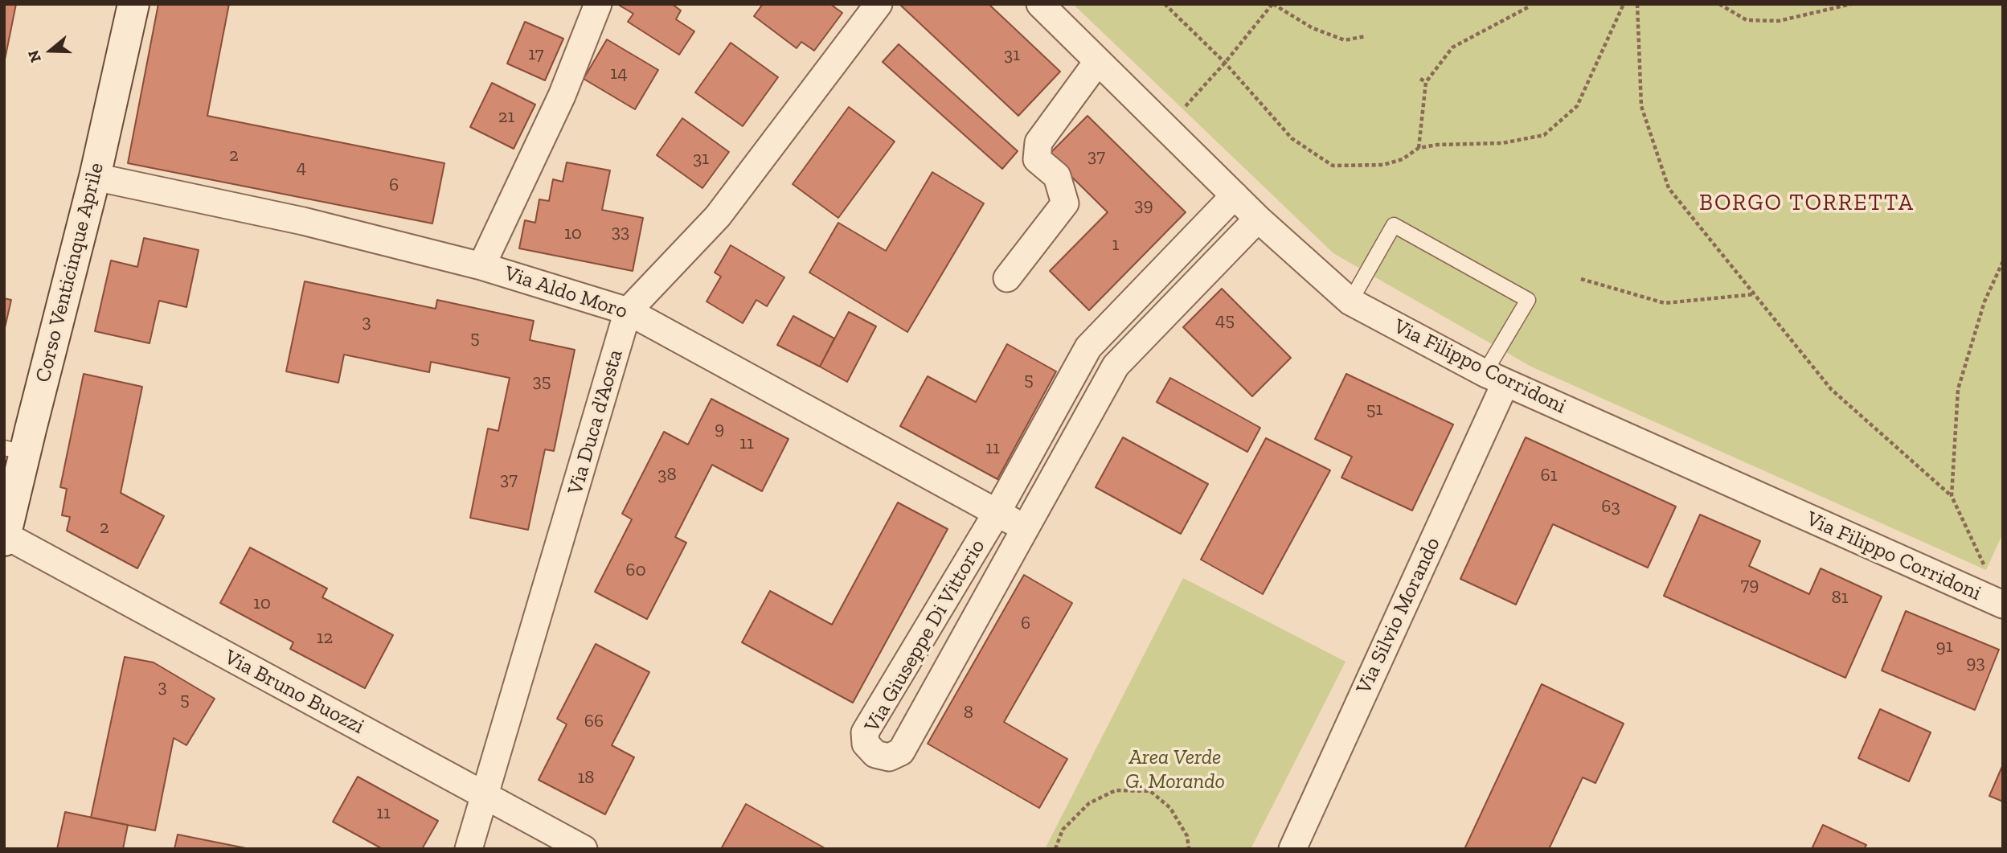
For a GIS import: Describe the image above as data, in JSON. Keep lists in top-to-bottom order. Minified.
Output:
{"streets":{"street":["Corso Venticinque Aprile","Via Aldo Moro","Via Filippo Corridoni","Via Duca d'Aosta","Via Silvio Morando","Via Giuseppe Di Vittorio","Via Bruno Buozzi"]},"crossings":[["Corso Venticinque Aprile","Via Aldo Moro"],["Corso Venticinque Aprile","Via Bruno Buozzi"],["Via Aldo Moro","Via Duca d'Aosta"],["Via Aldo Moro","Via Giuseppe Di Vittorio"],["Via Filippo Corridoni","Via Silvio Morando"],["Via Filippo Corridoni","Via Giuseppe Di Vittorio"],["Via Duca d'Aosta","Via Bruno Buozzi"]],"districts":["BORGO TORRETTA"],"parks":["Area Verde G. Morando"],"house_numbers":["17","31","14","21","2","37","31","4","6","39","33","10","1","45","3","5","5","35","51","9","11","11","38","61","37","63","2","60","79","81","10","6","12","91","93","3","5","8","66","18","11"],"north":"left"}
